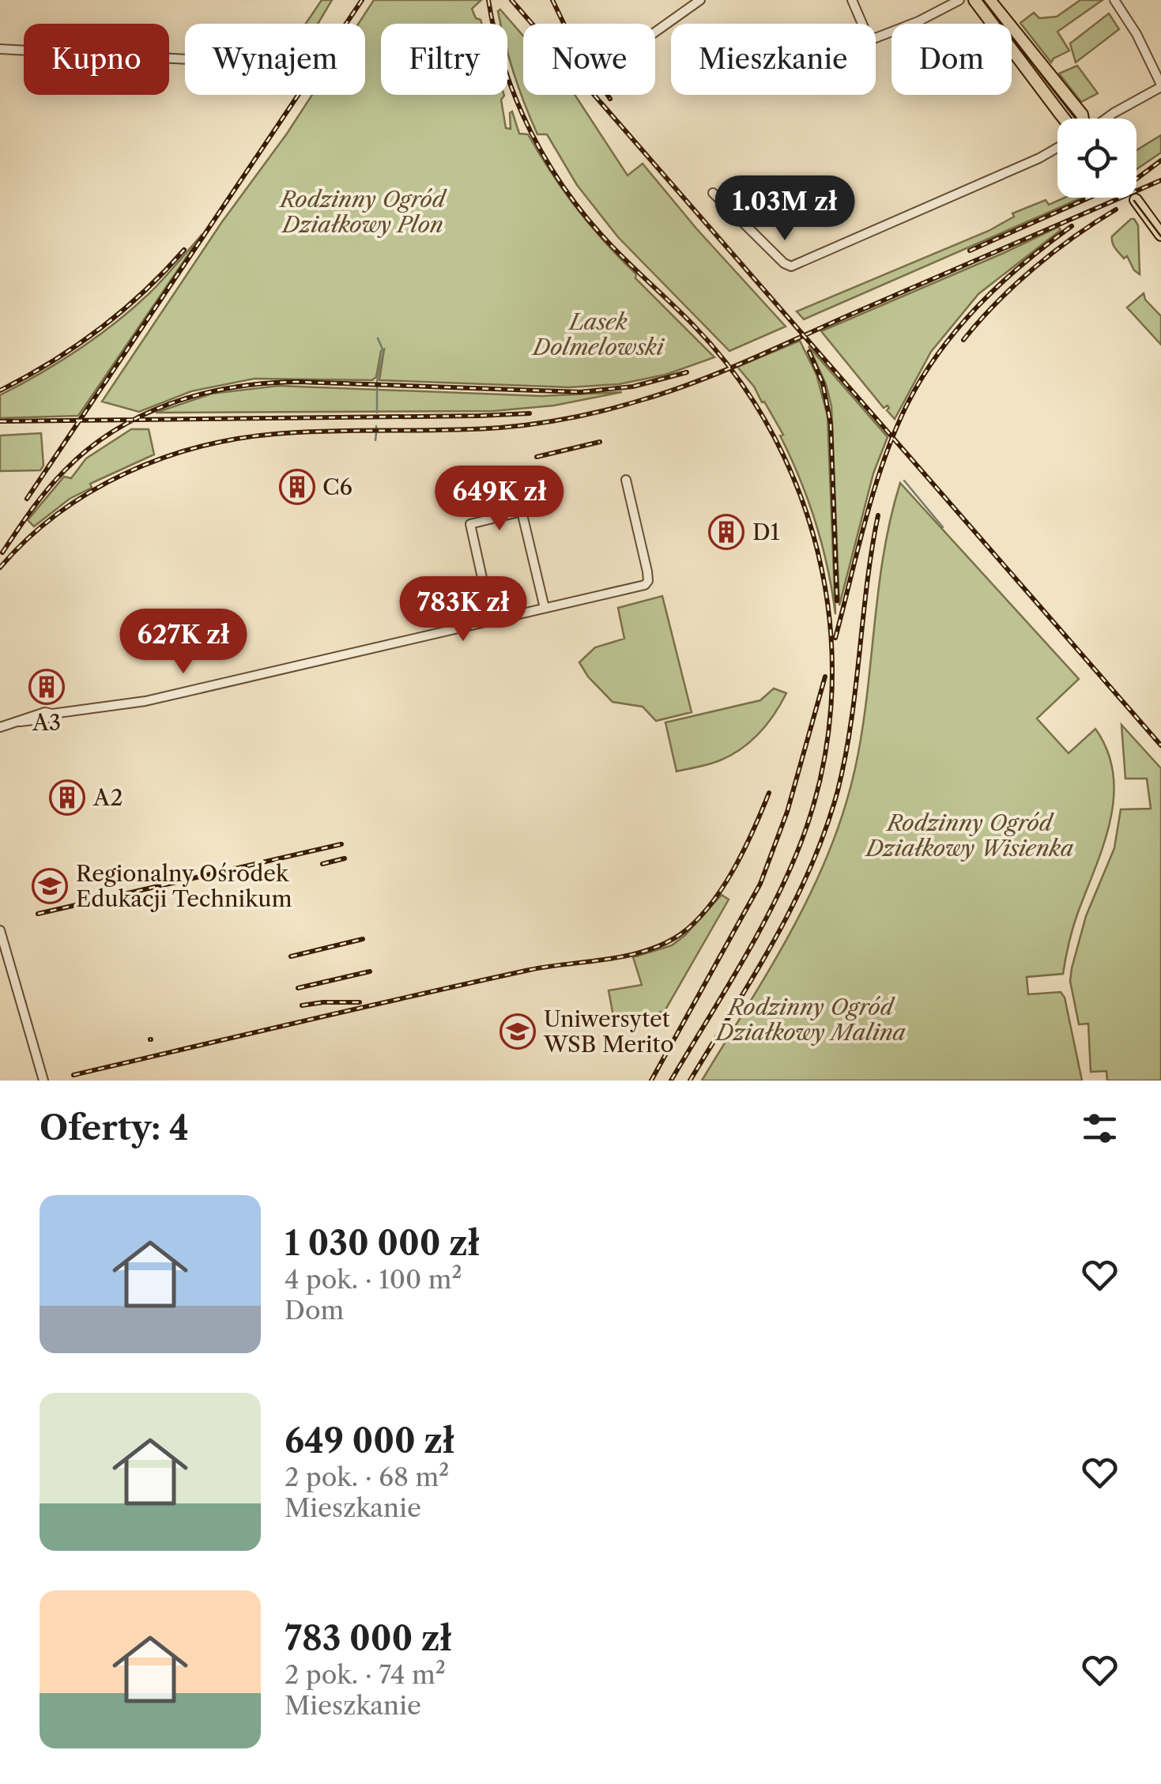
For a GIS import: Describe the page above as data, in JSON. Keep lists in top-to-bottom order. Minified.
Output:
{"parks":["Rodzinny Ogród Działkowy Plon","Lasek Dolmelowski","Rodzinny Ogród Działkowy Wisienka","Rodzinny Ogród Działkowy Malina"],"places":{"building":["C6","D1","A3","A2"],"school or university":["Regionalny Ośrodek Edukacji Technikum","Uniwersytet WSB Merito"]},"page":{"chip":["Kupno","Wynajem","Filtry","Nowe","Mieszkanie","Dom"],"price":["1.03M zł","649K zł","783K zł","627K zł"],"heading":"Oferty: 4","list":[{"name":"1 030 000 zł","note":"4 pok. · 100 m² · Dom"},{"name":"649 000 zł","note":"2 pok. · 68 m² · Mieszkanie"},{"name":"783 000 zł","note":"2 pok. · 74 m² · Mieszkanie"}]}}
